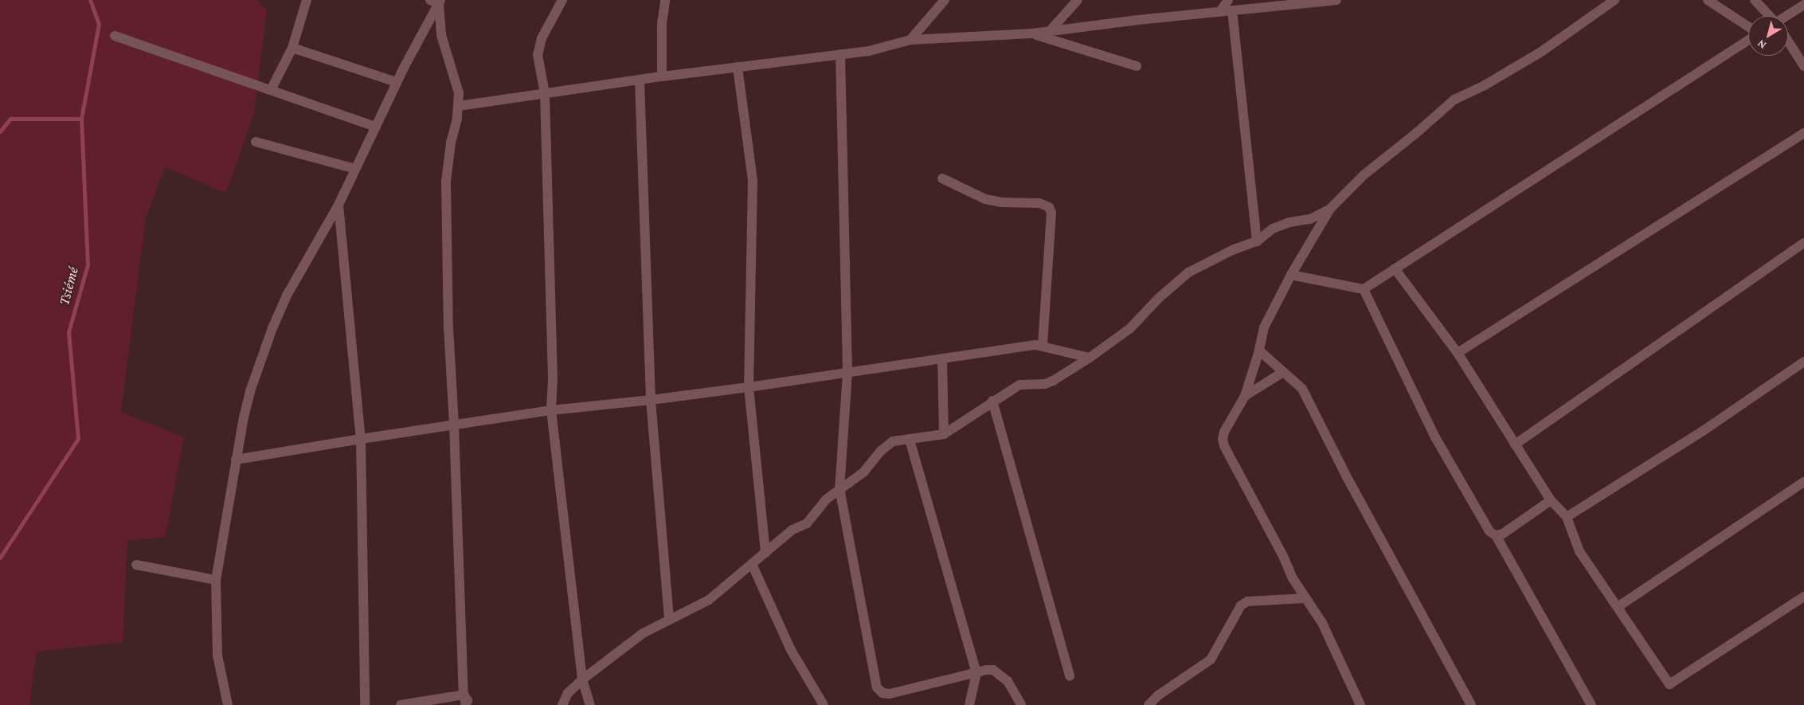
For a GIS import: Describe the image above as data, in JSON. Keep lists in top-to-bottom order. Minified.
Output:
{"water":["Tsiémé"],"north":"bottom left"}
